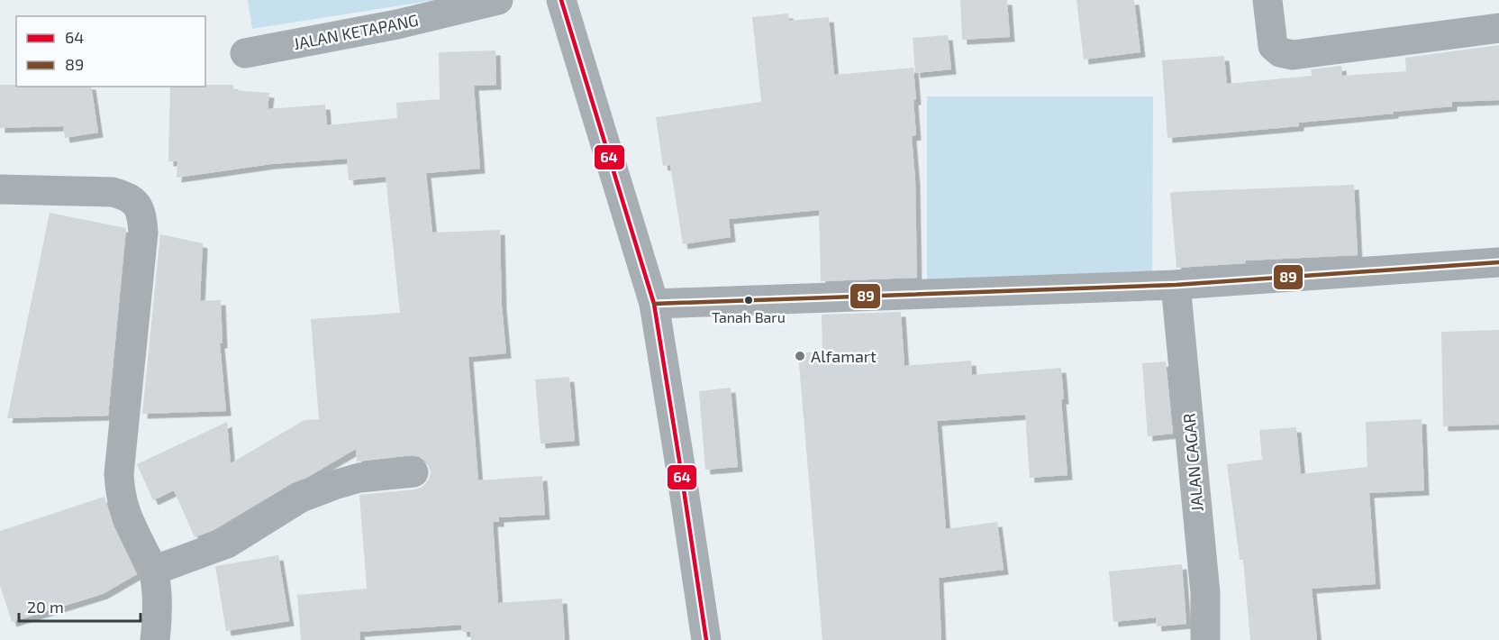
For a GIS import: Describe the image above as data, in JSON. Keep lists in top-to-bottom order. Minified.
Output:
{"streets":{"street":["JALAN KETAPANG","JALAN CAGAR"]},"places":["Tanah Baru","Alfamart"],"lines":["transit line 64","transit line 89"],"legend":["64","89"],"scale_bar":"20 m"}
